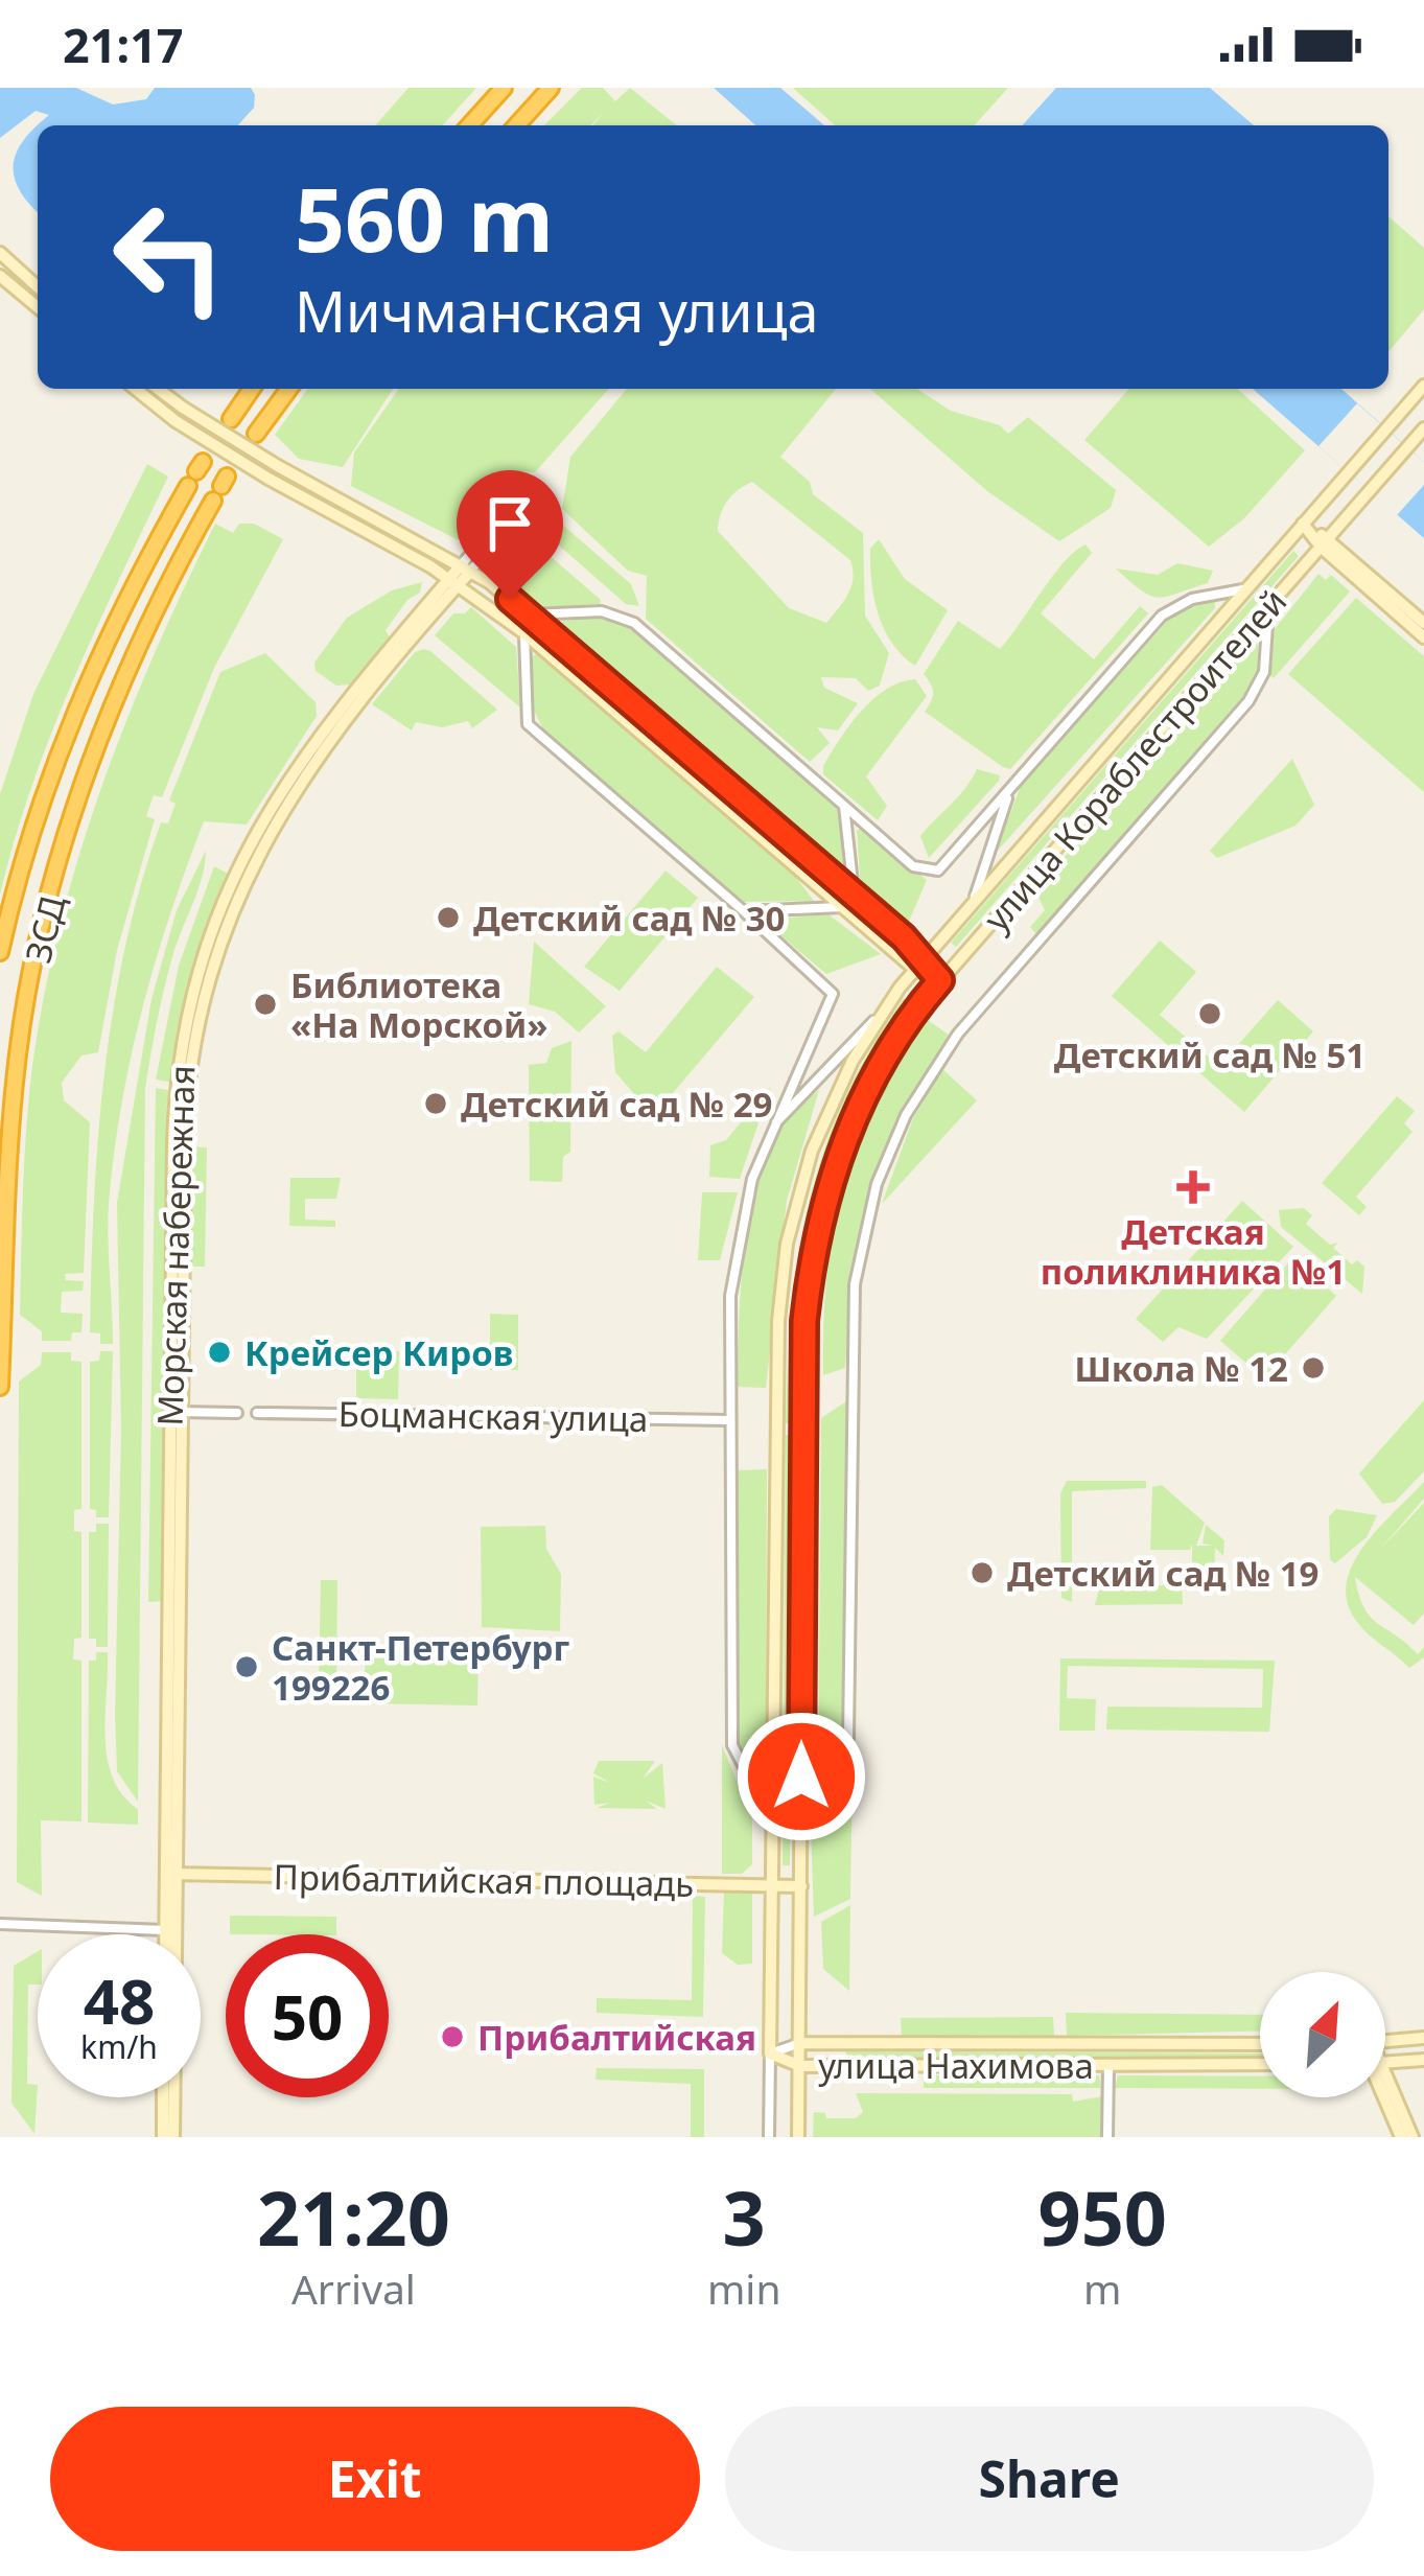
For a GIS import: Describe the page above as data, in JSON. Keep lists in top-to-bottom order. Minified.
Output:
{"streets":{"highway":["ЗСД"],"main road":["улица Кораблестроителей","Морская набережная","Прибалтийская площадь","улица Нахимова"],"street":["Боцманская улица"]},"crossings":[["улица Кораблестроителей","Прибалтийская площадь"],["улица Кораблестроителей","улица Нахимова"],["Морская набережная","Прибалтийская площадь"]],"places":{"other":["Детский сад № 30","Библиотека «На Морской»","Детский сад № 51","Детский сад № 29","Крейсер Киров","Школа № 12","Детский сад № 19","Санкт-Петербург 199226","Прибалтийская"],"health":["Детская поликлиника №1"]},"north":"top right","page":{"status":"21:17","turn":["560 m","Мичманская улица"],"speed":"48 km/h","limit":"50","eta":["21:20","Arrival","3","min","950","m"],"buttons":["Exit","Share"]}}
